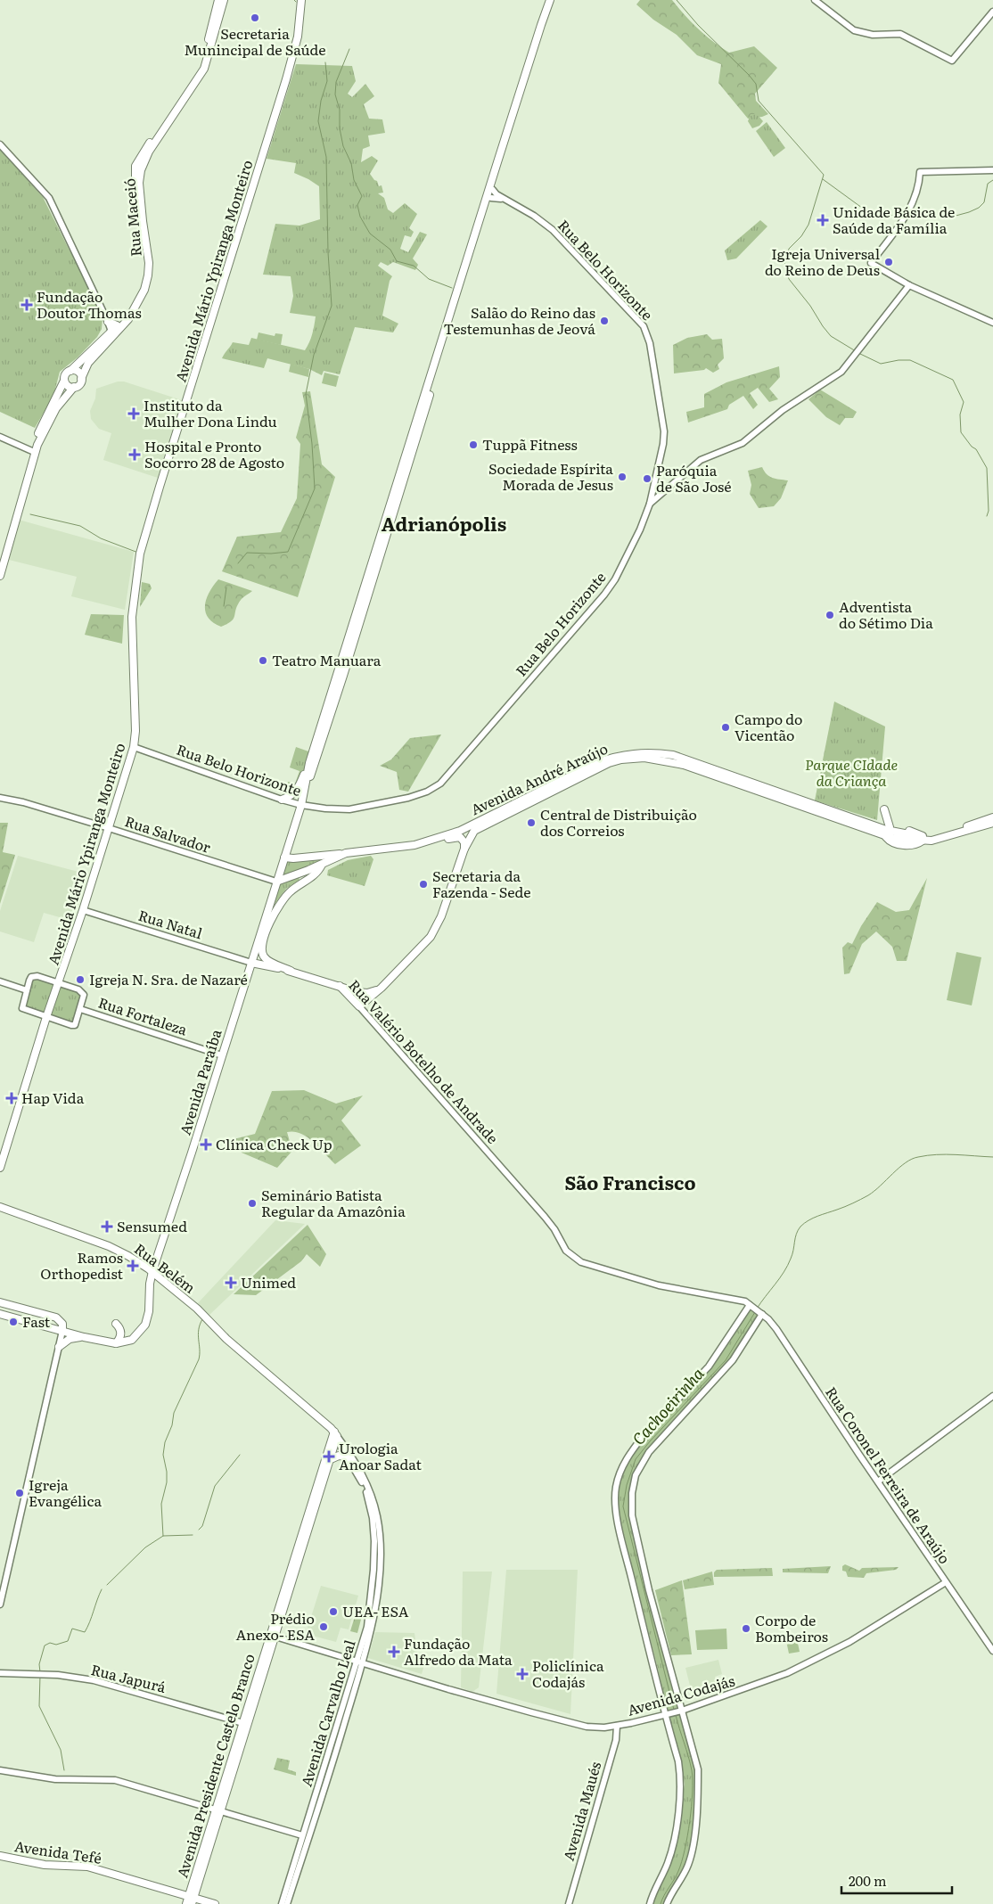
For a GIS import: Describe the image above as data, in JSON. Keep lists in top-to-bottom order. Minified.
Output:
{"streets":{"main road":["Rua Maceió","Avenida Mário Ypiranga Monteiro","Avenida André Araújo","Rua Valério Botelho de Andrade","Avenida Paraíba","Rua Belém","Avenida Presidente Castelo Branco","Avenida Tefé"],"street":["Rua Belo Horizonte","Rua Salvador","Rua Natal","Rua Fortaleza","Rua Coronel Ferreira de Araújo","Rua Japurá","Avenida Codajás","Avenida Carvalho Leal","Avenida Maués"]},"crossings":[["Rua Belo Horizonte","Avenida Mário Ypiranga Monteiro"],["Rua Belo Horizonte","Avenida Paraíba"],["Avenida Mário Ypiranga Monteiro","Rua Salvador"],["Avenida Mário Ypiranga Monteiro","Rua Natal"],["Avenida Mário Ypiranga Monteiro","Rua Fortaleza"],["Avenida André Araújo","Rua Salvador"],["Avenida André Araújo","Avenida Paraíba"],["Rua Salvador","Avenida Paraíba"],["Rua Natal","Rua Valério Botelho de Andrade"],["Rua Natal","Avenida Paraíba"],["Rua Fortaleza","Avenida Paraíba"],["Rua Valério Botelho de Andrade","Avenida Paraíba"],["Rua Valério Botelho de Andrade","Rua Coronel Ferreira de Araújo"],["Avenida Paraíba","Rua Belém"],["Rua Belém","Avenida Carvalho Leal"],["Rua Belém","Avenida Presidente Castelo Branco"],["Rua Coronel Ferreira de Araújo","Avenida Codajás"],["Rua Japurá","Avenida Presidente Castelo Branco"],["Avenida Codajás","Avenida Carvalho Leal"],["Avenida Codajás","Avenida Presidente Castelo Branco"],["Avenida Codajás","Avenida Maués"],["Avenida Carvalho Leal","Avenida Presidente Castelo Branco"],["Avenida Presidente Castelo Branco","Avenida Tefé"]],"districts":["Adrianópolis","São Francisco"],"water":["Cachoeirinha"],"parks":["Parque CIdade da Criança"],"places":{"other":["Secretaria Munincipal de Saúde","Igreja Universal do Reino de Deus","Salão do Reino das Testemunhas de Jeová","Tuppã Fitness","Sociedade Espírita Morada de Jesus","Paróquia de São José","Adventista do Sétimo Dia","Teatro Manuara","Campo do Vicentão","Central de Distribuição dos Correios","Secretaria da Fazenda - Sede","Igreja N. Sra. de Nazaré","Seminário Batista Regular da Amazônia","Fast","Igreja Evangélica","UEA- ESA","Prédio Anexo- ESA","Corpo de Bombeiros"],"health":["Unidade Básica de Saúde da Família","Fundação Doutor Thomas","Instituto da Mulher Dona Lindu","Hospital e Pronto Socorro 28 de Agosto","Hap Vida","Clínica Check Up","Sensumed","Ramos Orthopedist","Unimed","Urologia Anoar Sadat","Fundação Alfredo da Mata","Policlínica Codajás"]},"scale_bar":"200 m"}
